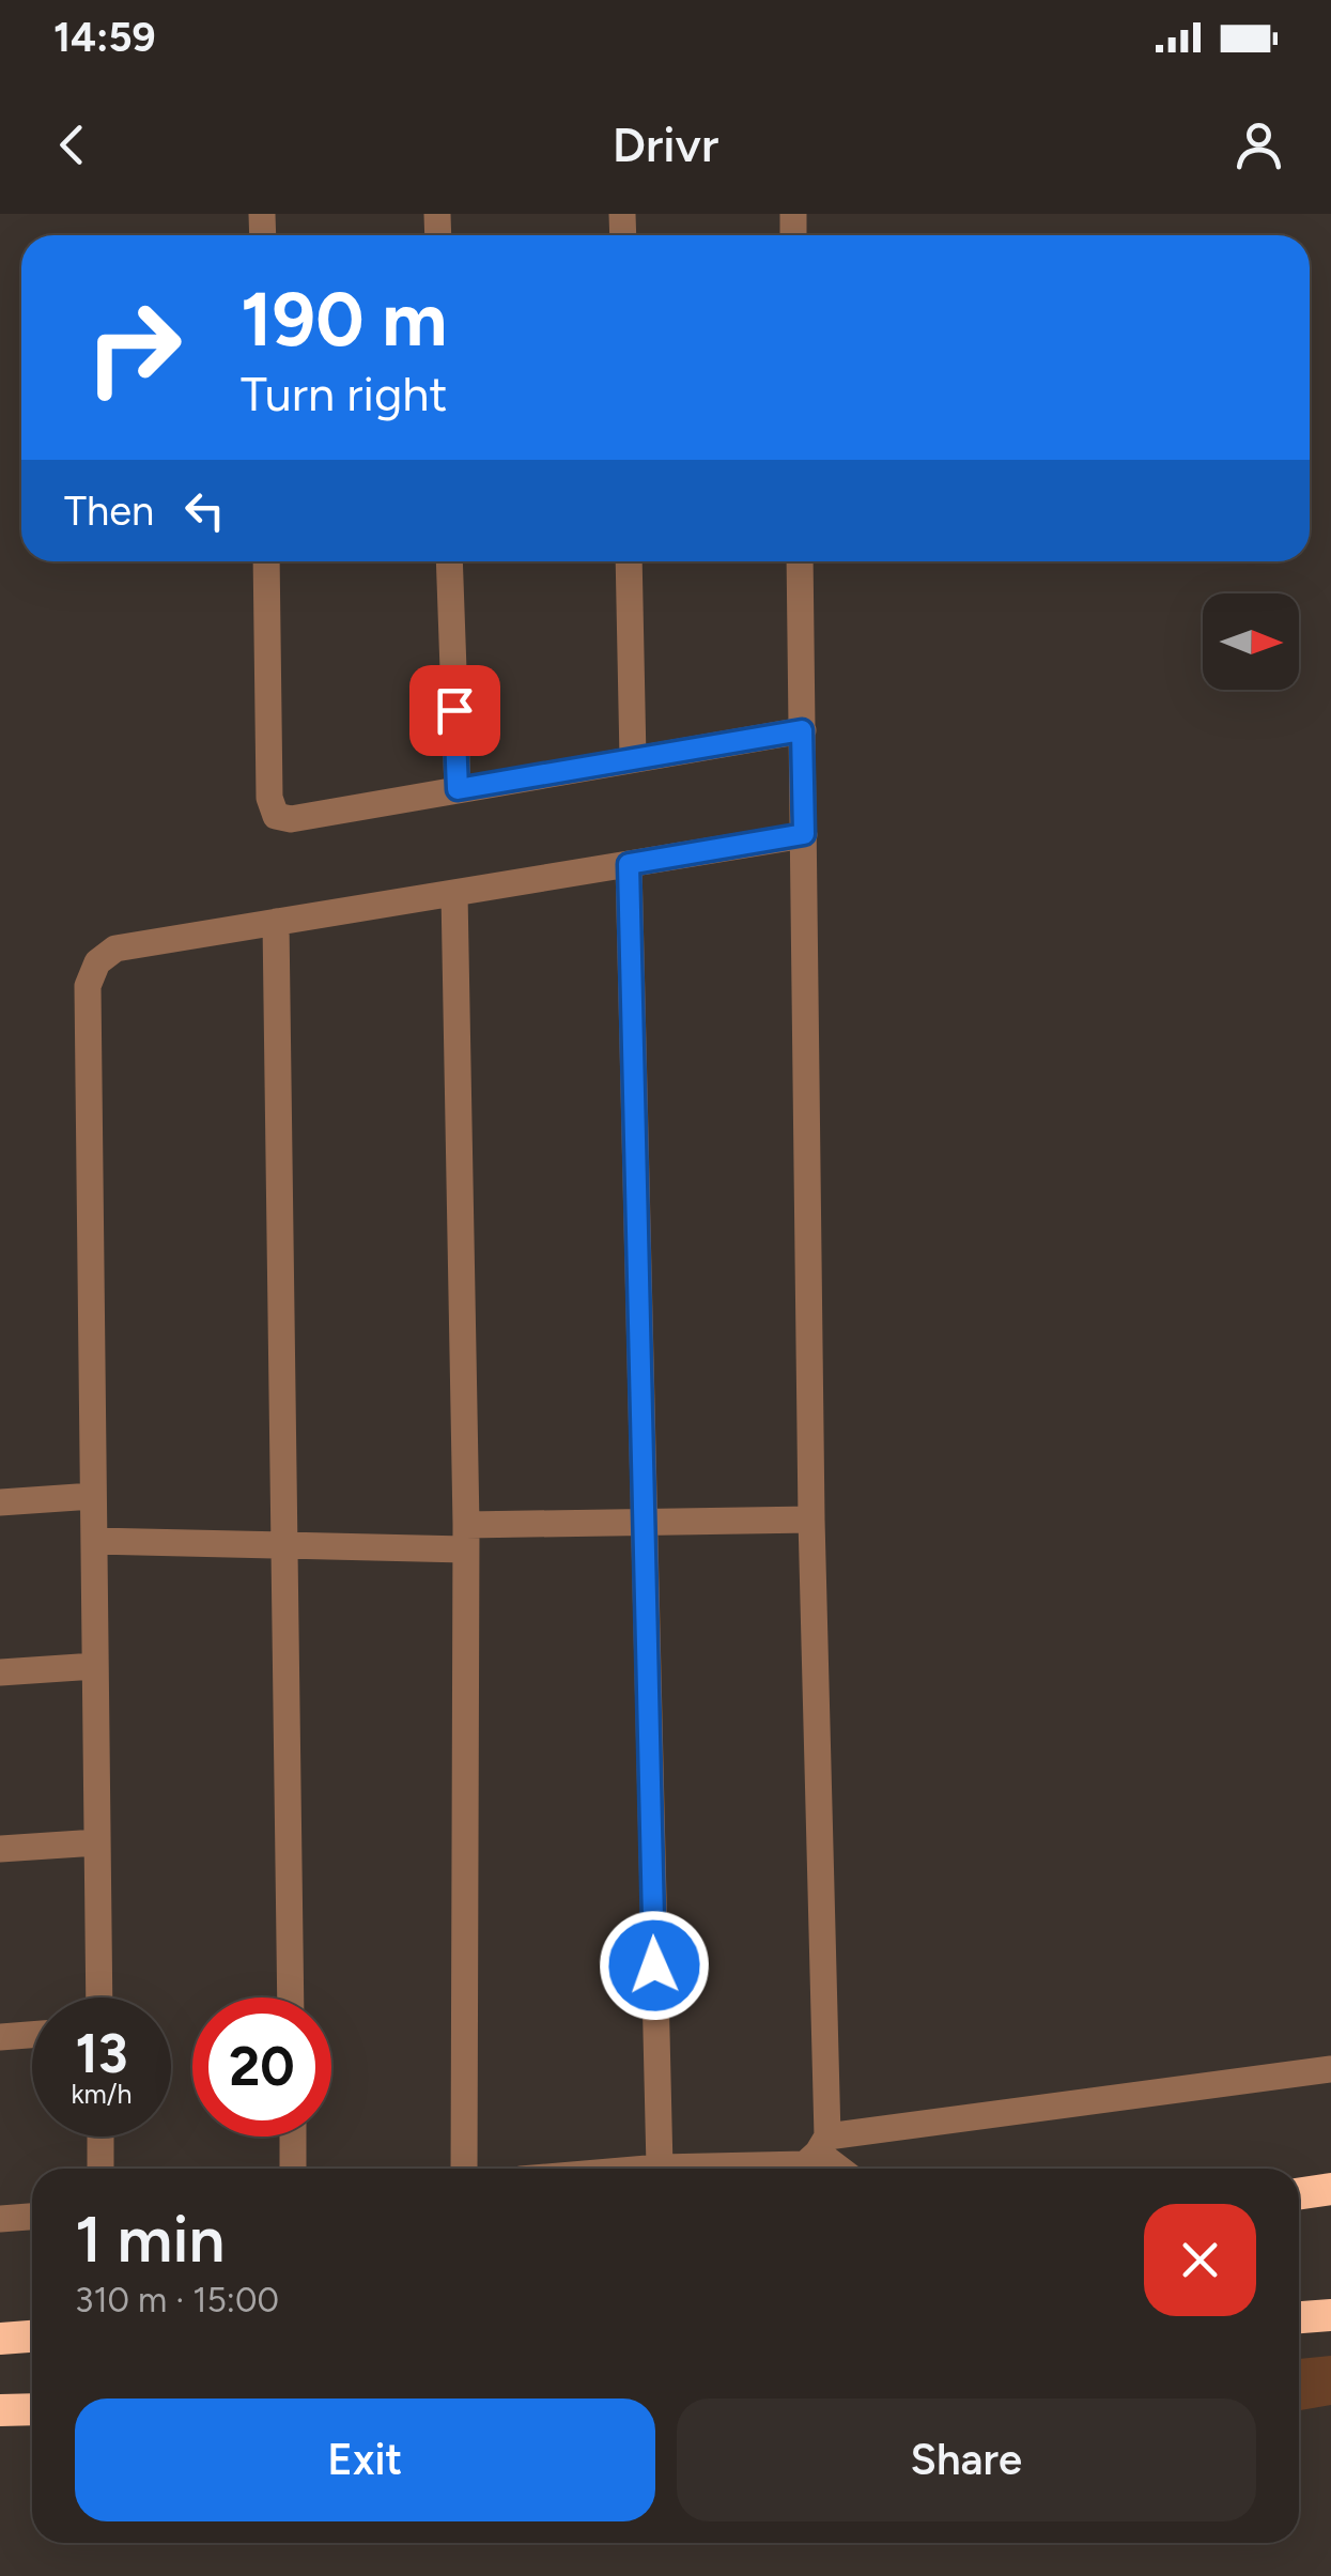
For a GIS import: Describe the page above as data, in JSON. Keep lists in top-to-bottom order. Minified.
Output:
{"north":"right","page":{"status":"14:59","header":"Drivr","turn":["190 m","Turn right"],"then":"Then","speed":"13 km/h","limit":"20","heading":["1 min","310 m · 15:00"],"buttons":["Exit","Share"]}}
